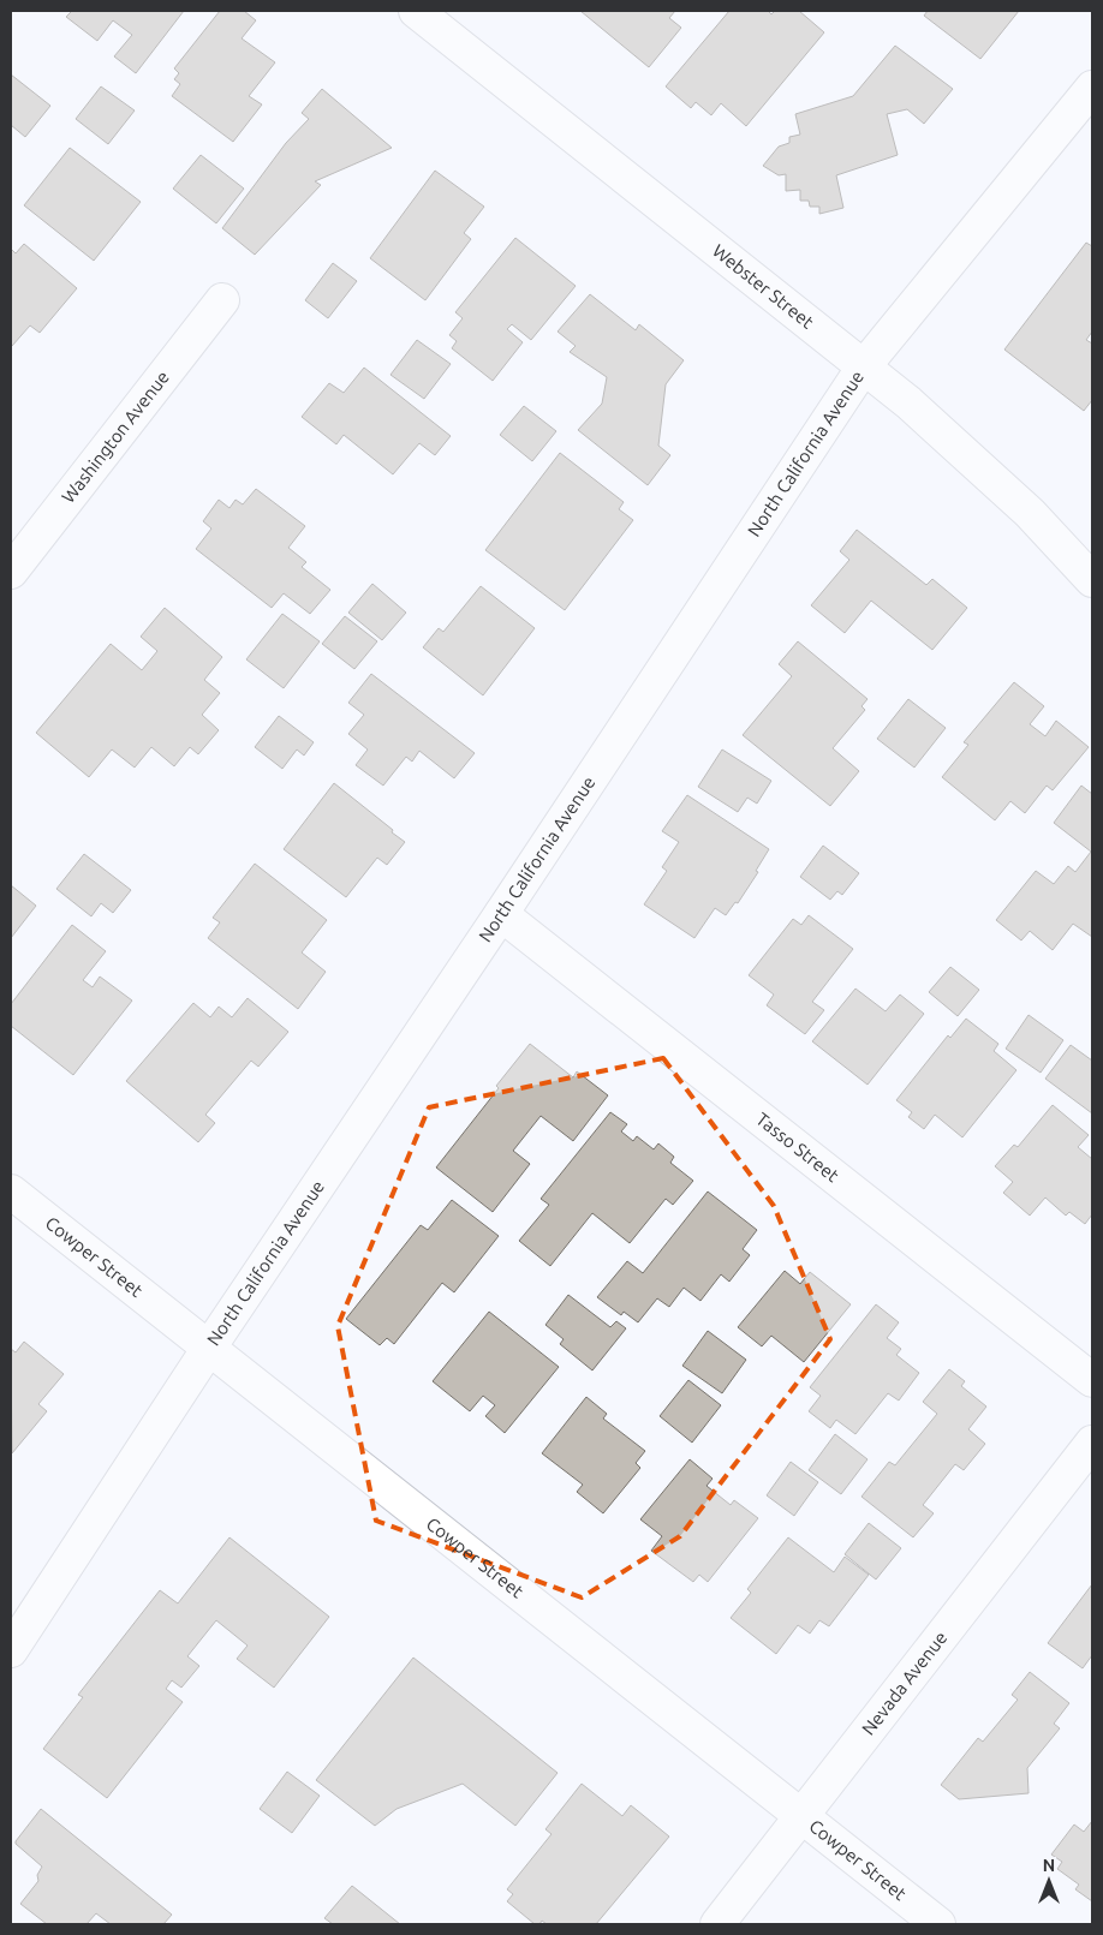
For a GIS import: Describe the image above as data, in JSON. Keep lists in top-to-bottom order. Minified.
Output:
{"streets":{"street":["Webster Street","Washington Avenue","North California Avenue","Tasso Street","Cowper Street","Nevada Avenue"]},"crossings":[["Webster Street","North California Avenue"],["North California Avenue","Tasso Street"],["North California Avenue","Cowper Street"],["Cowper Street","Nevada Avenue"]],"north":"top"}
